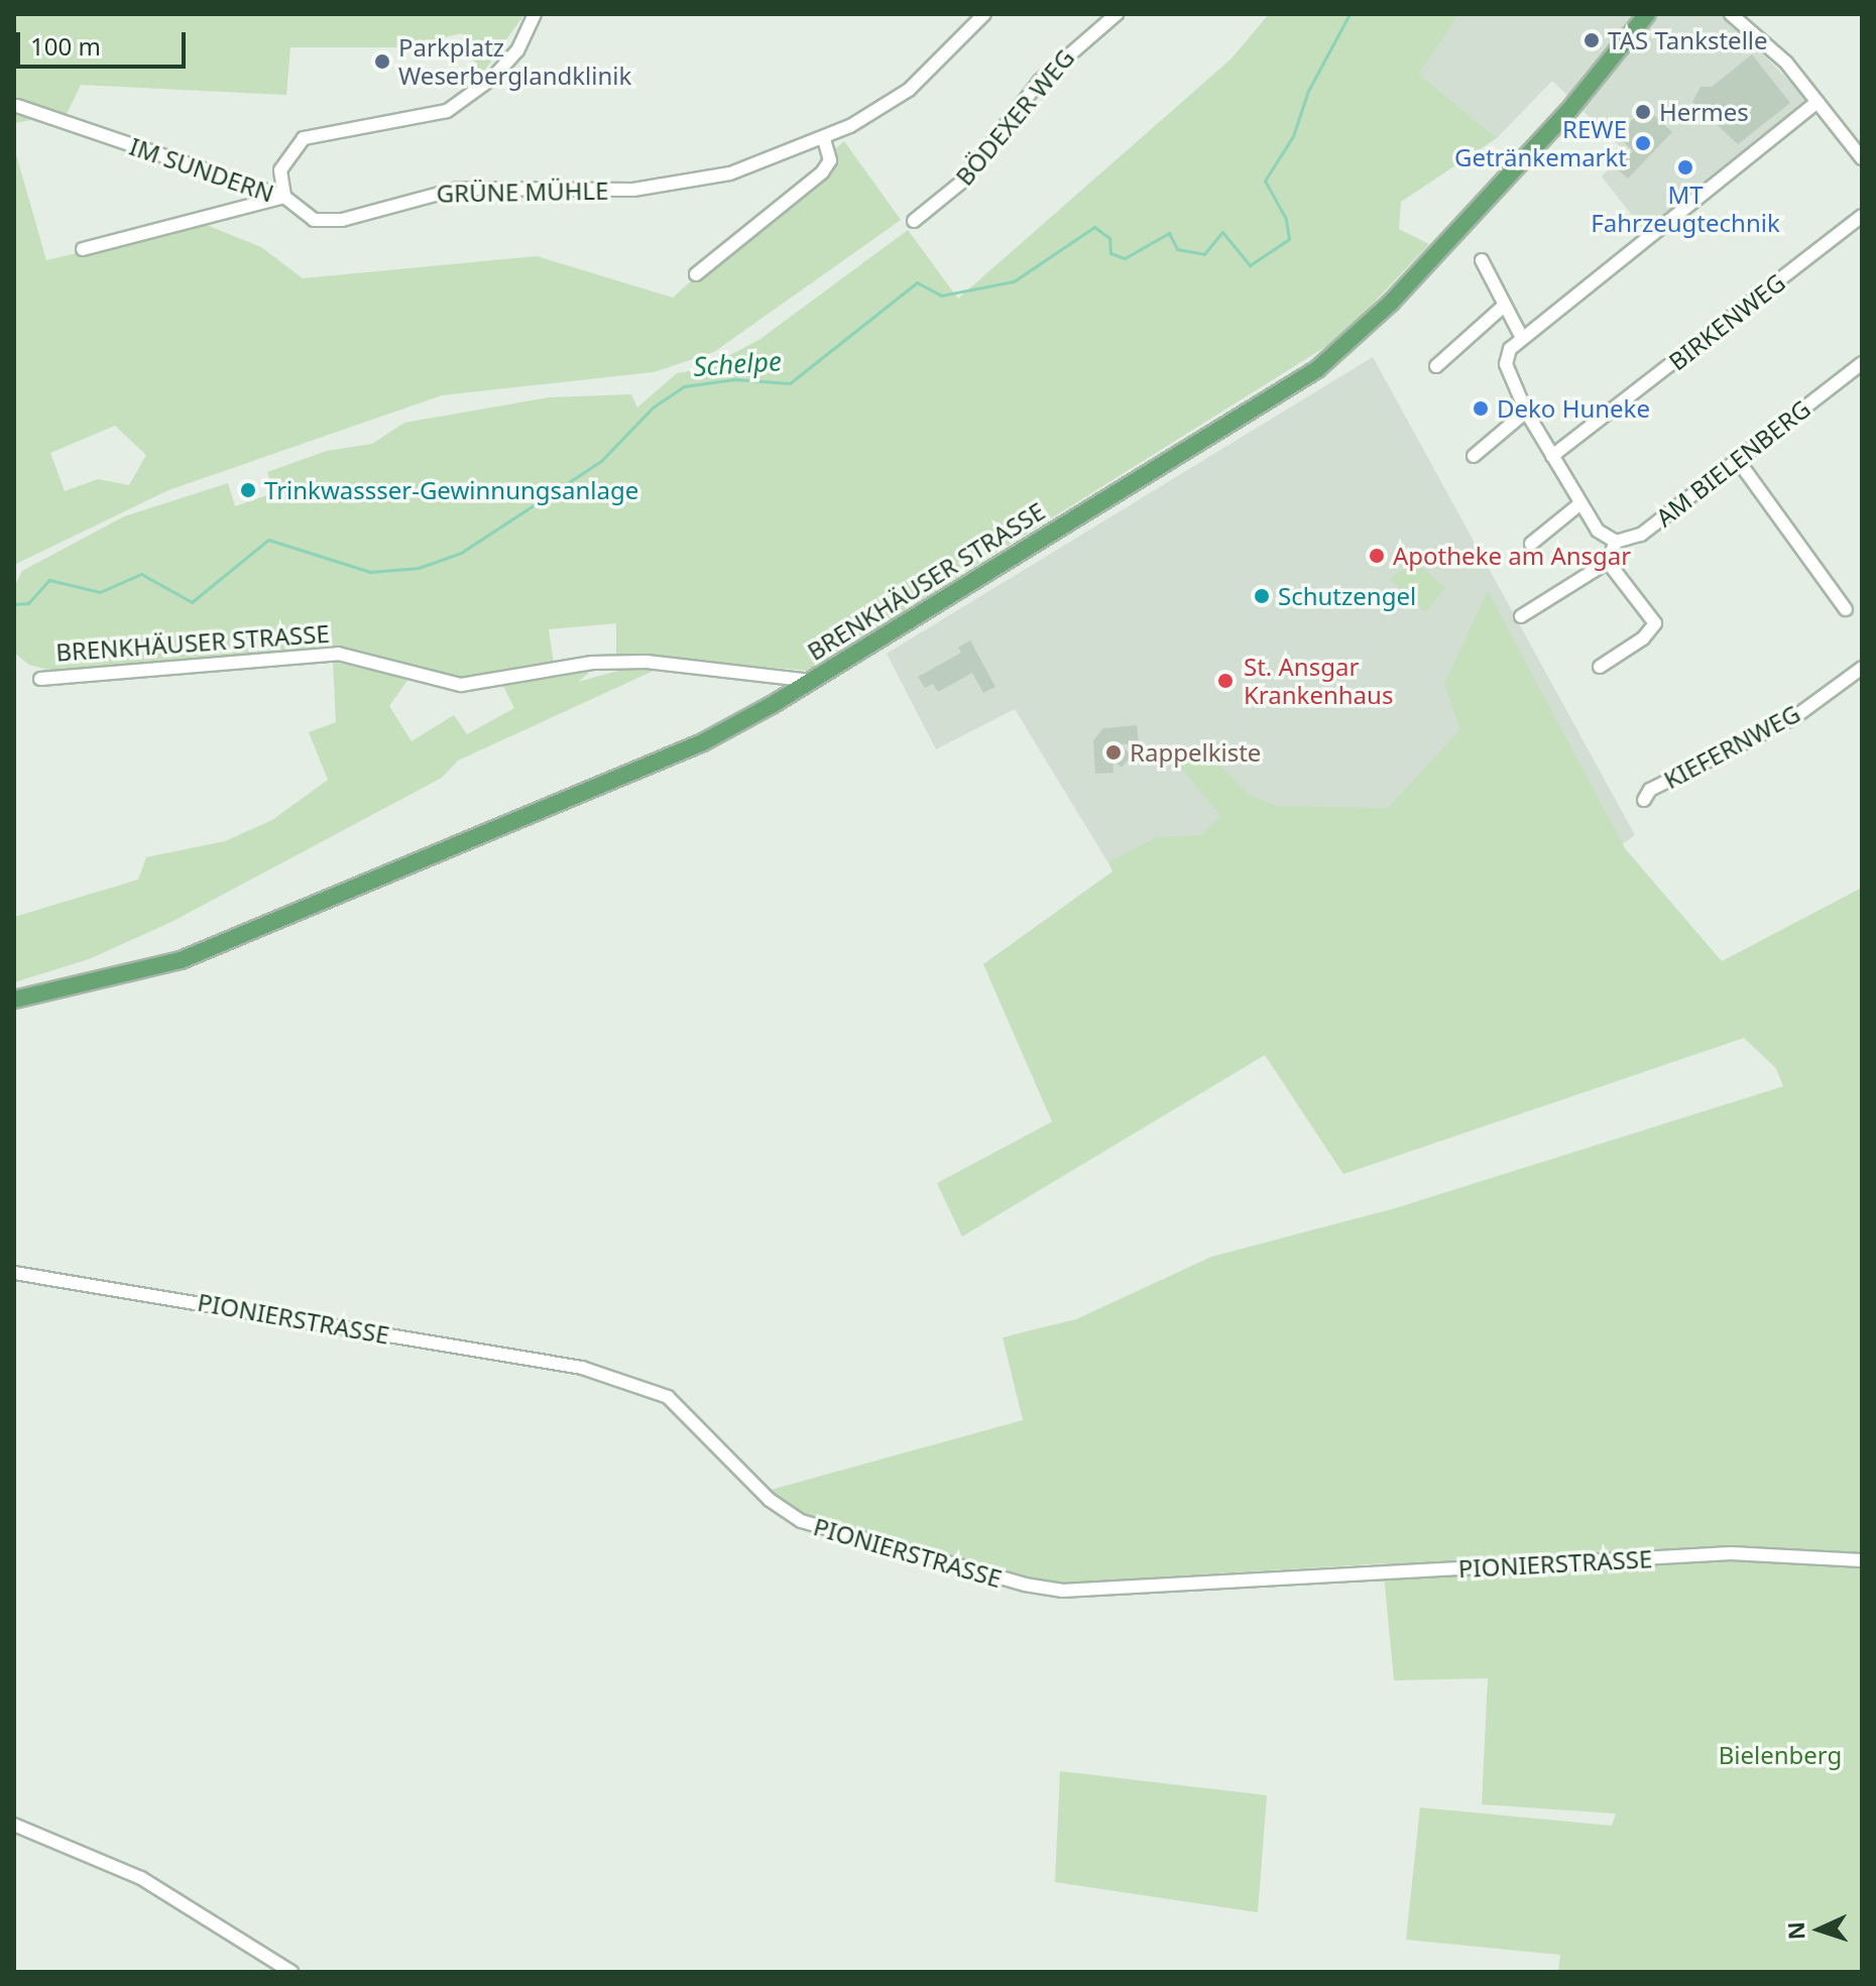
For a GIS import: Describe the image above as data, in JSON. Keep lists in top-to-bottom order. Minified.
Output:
{"streets":{"main road":["BRENKHÄUSER STRASSE"],"street":["BÖDEXER WEG","IM SUNDERN","GRÜNE MÜHLE","BIRKENWEG","AM BIELENBERG","KIEFERNWEG","PIONIERSTRASSE"]},"crossings":[["IM SUNDERN","GRÜNE MÜHLE"]],"water":["Schelpe"],"parks":["Bielenberg"],"places":["TAS Tankstelle","Parkplatz Weserberglandklinik","Hermes","REWE Getränkemarkt","MT Fahrzeugtechnik","Deko Huneke","Trinkwassser-Gewinnungsanlage","Apotheke am Ansgar","Schutzengel","St. Ansgar Krankenhaus","Rappelkiste"],"scale_bar":"100 m","north":"left"}
